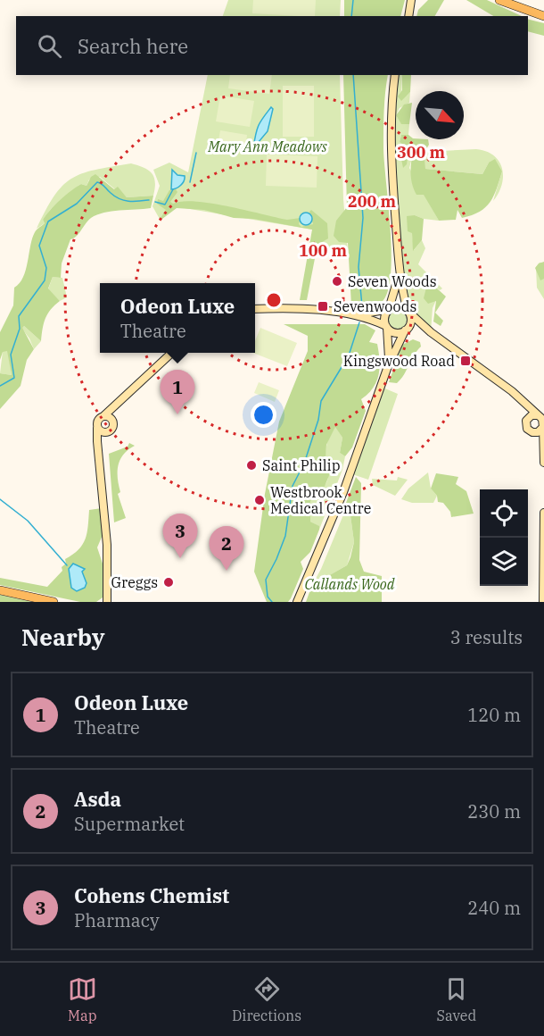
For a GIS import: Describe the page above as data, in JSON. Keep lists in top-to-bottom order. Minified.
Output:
{"parks":["Mary Ann Meadows","Callands Wood"],"places":{"other":["Seven Woods","Saint Philip","Westbrook Medical Centre","Greggs"],"transit":["Sevenwoods","Kingswood Road"]},"north":"bottom right","page":{"search":"Search here","popup":["Odeon Luxe","Theatre"],"pins":["1","3","2"],"heading":["Nearby","3 results"],"list":[{"mark":"1","name":"Odeon Luxe","note":"Theatre","value":"120 m"},{"mark":"2","name":"Asda","note":"Supermarket","value":"230 m"},{"mark":"3","name":"Cohens Chemist","note":"Pharmacy","value":"240 m"}],"nav":["Map","Directions","Saved"]},"rings":["300 m","200 m","100 m"]}
